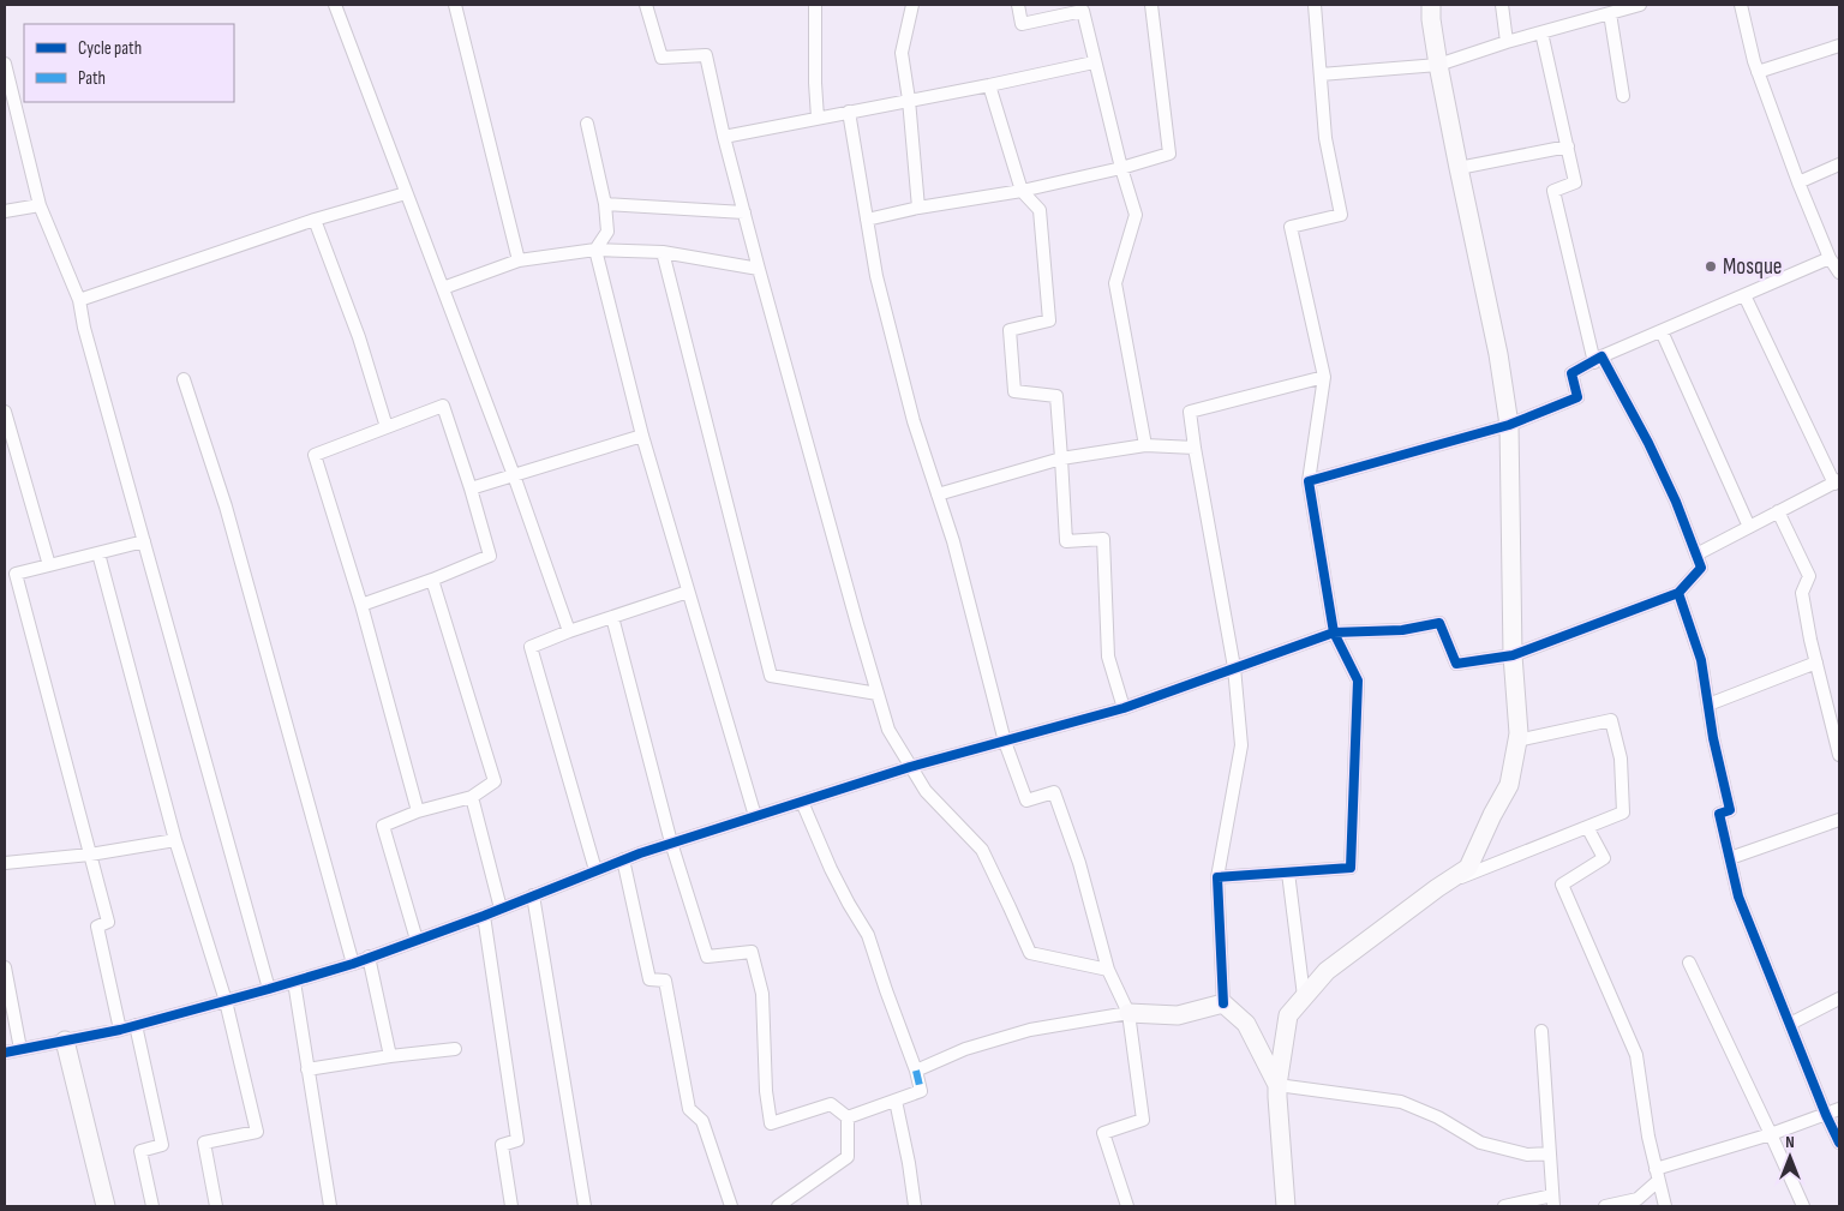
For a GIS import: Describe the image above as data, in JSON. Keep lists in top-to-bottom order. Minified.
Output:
{"places":["Mosque"],"legend":["Cycle path","Path"],"north":"top"}
